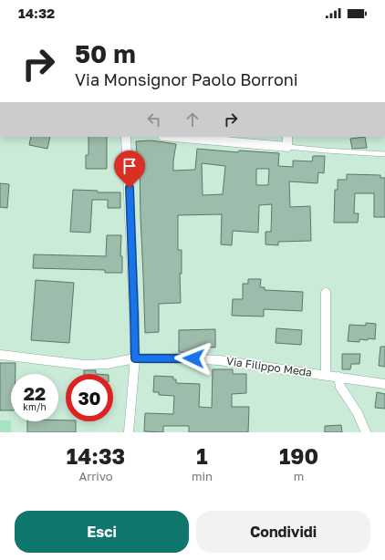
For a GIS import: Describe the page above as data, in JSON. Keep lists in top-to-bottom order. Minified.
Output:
{"streets":{"street":["Via Filippo Meda"]},"page":{"status":"14:32","turn":["50 m","Via Monsignor Paolo Borroni"],"speed":"22 km/h","limit":"30","eta":["14:33","Arrivo","1","min","190","m"],"buttons":["Esci","Condividi"]}}
